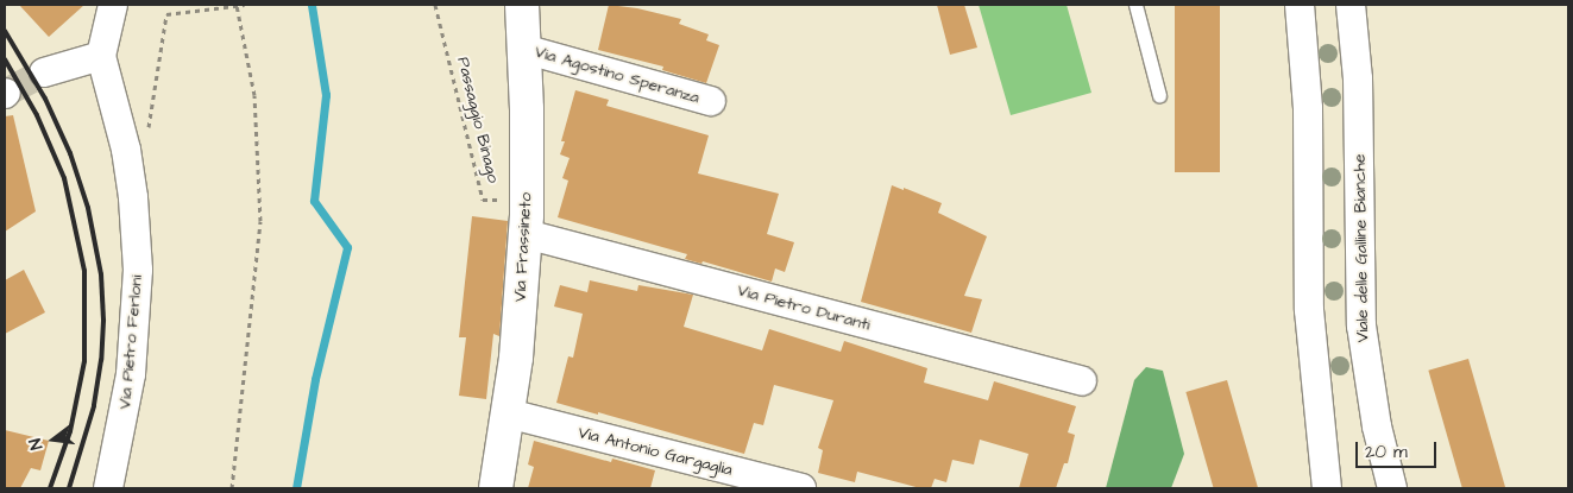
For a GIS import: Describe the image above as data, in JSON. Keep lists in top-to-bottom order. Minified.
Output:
{"streets":{"street":["Via Agostino Speranza","Via Frassineto","Viale delle Galline Bianche","Via Pietro Duranti","Via Pietro Ferloni","Via Antonio Gargaglia"],"path":["Passaggio Binago"]},"crossings":[["Via Agostino Speranza","Via Frassineto"],["Passaggio Binago","Via Frassineto"],["Via Frassineto","Via Pietro Duranti"],["Via Frassineto","Via Antonio Gargaglia"]],"scale_bar":"20 m","north":"left"}
